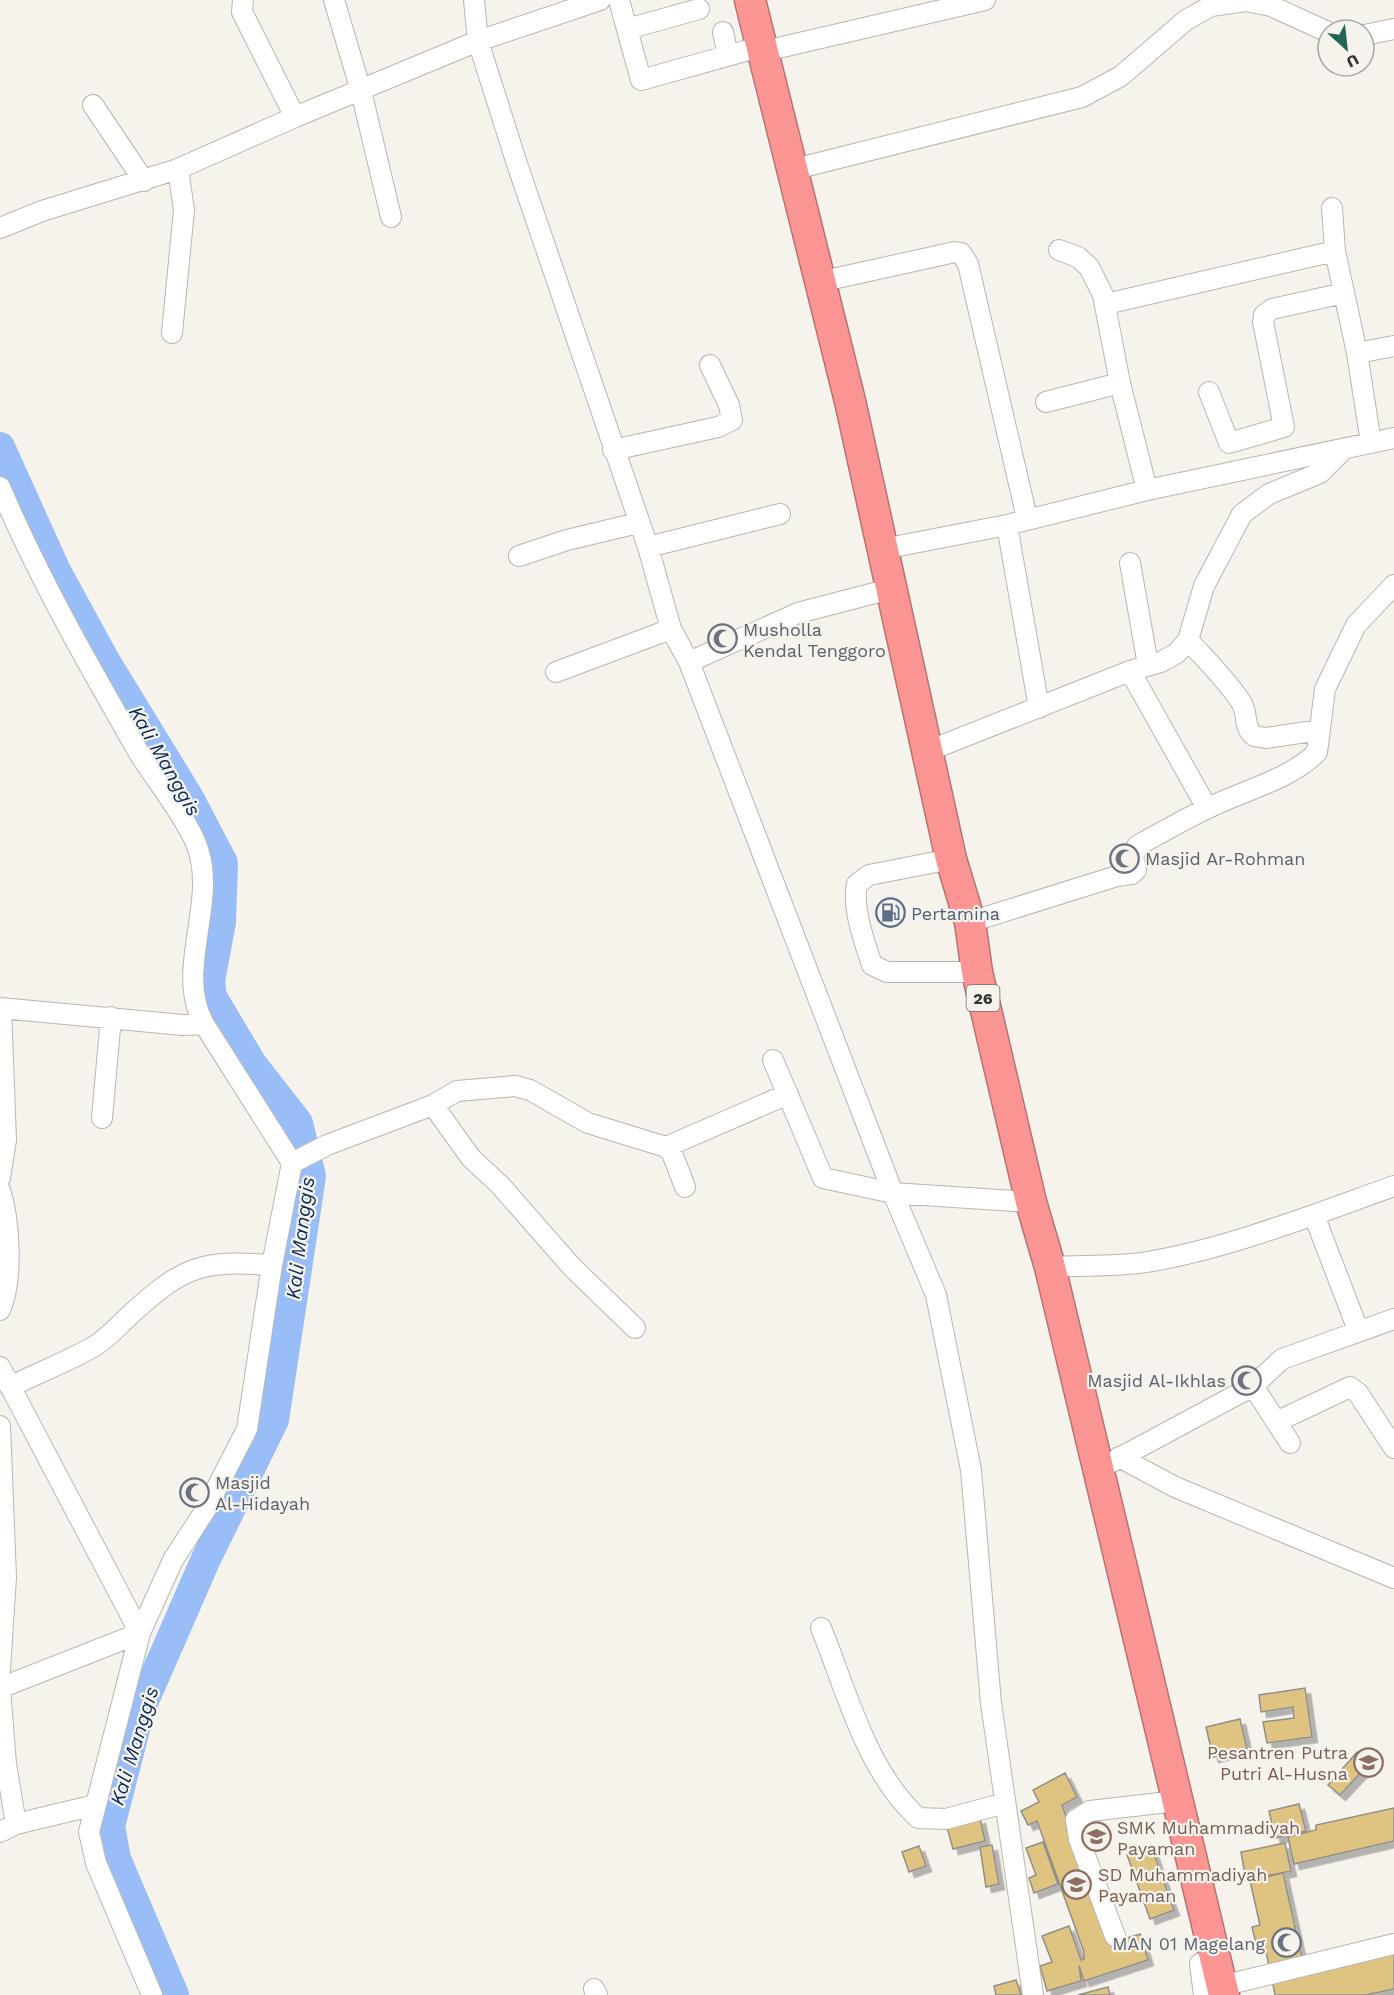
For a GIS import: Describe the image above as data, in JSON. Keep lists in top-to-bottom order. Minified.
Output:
{"streets":{"highway":["26"]},"water":["Kali Manggis"],"places":{"mosque":["Musholla Kendal Tenggoro","Masjid Ar-Rohman","Masjid Al-Ikhlas","Masjid Al-Hidayah","MAN 01 Magelang"],"fuel station":["Pertamina"],"school or university":["Pesantren Putra Putri Al-Husna","SMK Muhammadiyah Payaman","SD Muhammadiyah Payaman"]},"north":"bottom right"}
